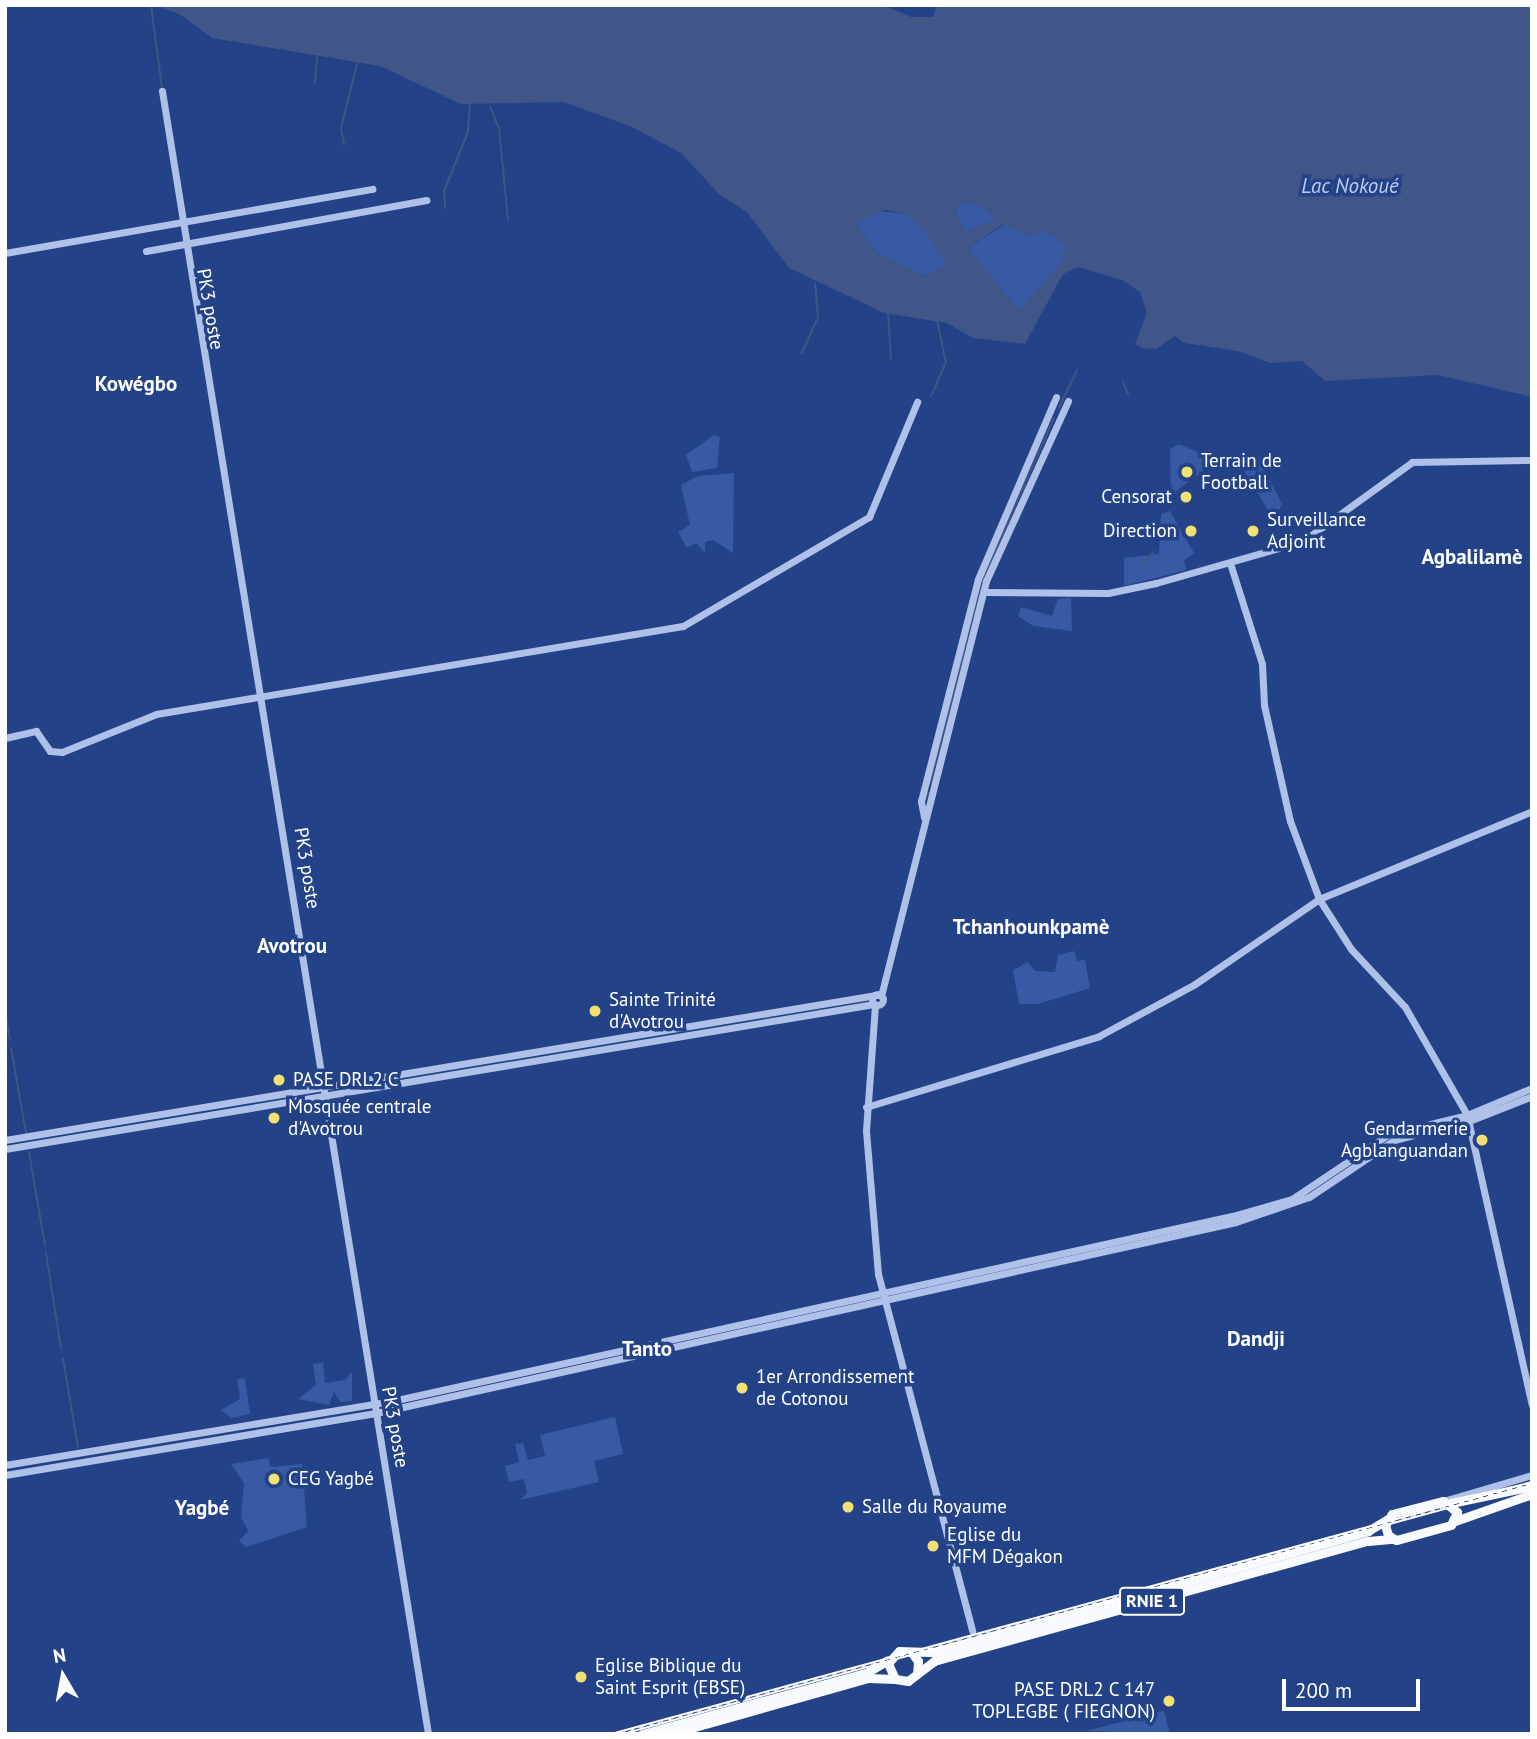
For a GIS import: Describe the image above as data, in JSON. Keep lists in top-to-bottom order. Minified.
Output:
{"streets":{"highway":["RNIE 1"],"street":["PK3 poste"]},"districts":["Kowégbo","Agbalilamè","Tchanhounkpamè","Avotrou","Dandji","Tanto","Yagbé"],"water":["Lac Nokoué"],"places":["Terrain de Football","Censorat","Direction","Surveillance Adjoint","Sainte Trinité d'Avotrou","PASE DRL2 C","Mosquée centrale d'Avotrou","Gendarmerie Agblanguandan","1er Arrondissement de Cotonou","CEG Yagbé","Salle du Royaume","Eglise du MFM Dégakon","Eglise Biblique du Saint Esprit (EBSE)","PASE DRL2 C 147 TOPLEGBE ( FIEGNON)"],"scale_bar":"200 m","north":"top"}
